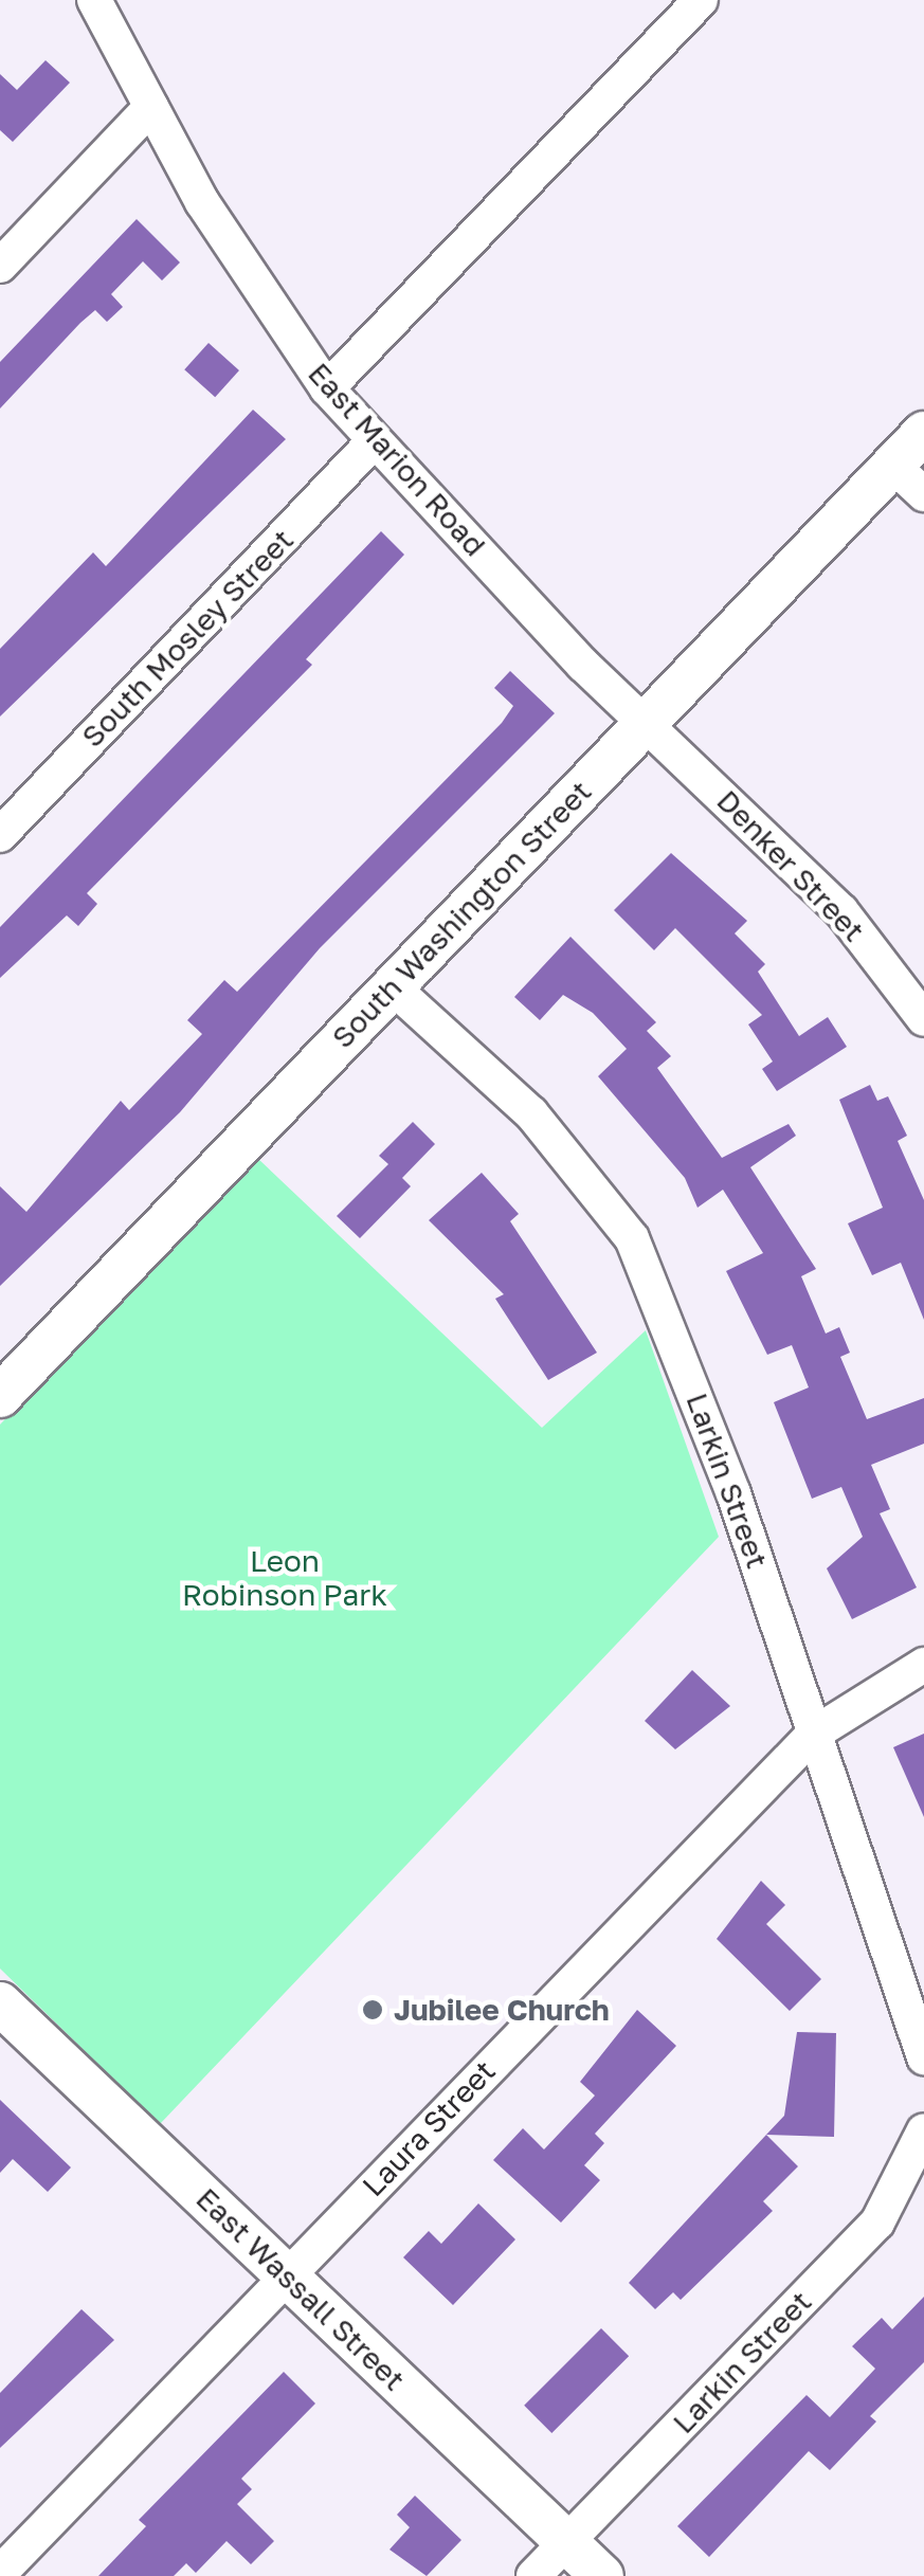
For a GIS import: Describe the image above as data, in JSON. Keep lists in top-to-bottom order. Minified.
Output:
{"streets":{"street":["East Marion Road","South Mosley Street","Denker Street","South Washington Street","Larkin Street","Laura Street","East Wassall Street"]},"crossings":[["East Marion Road","South Mosley Street"],["East Marion Road","Denker Street"],["East Marion Road","South Washington Street"],["Denker Street","South Washington Street"],["South Washington Street","Larkin Street"],["Larkin Street","Laura Street"],["Larkin Street","East Wassall Street"],["Laura Street","East Wassall Street"]],"parks":["Leon Robinson Park"],"places":["Jubilee Church"]}
